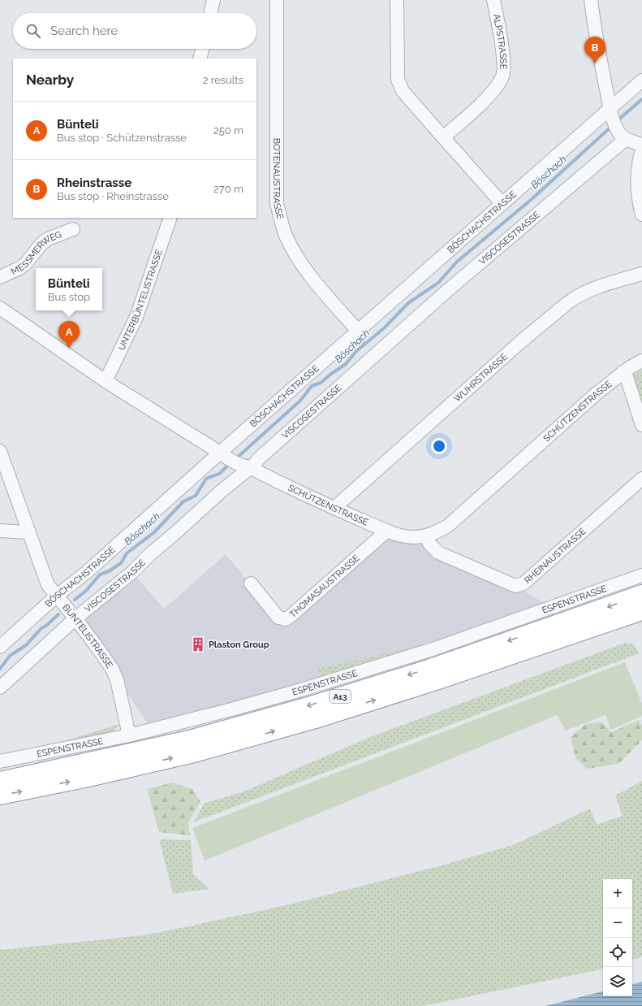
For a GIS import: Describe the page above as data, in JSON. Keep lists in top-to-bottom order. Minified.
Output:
{"streets":{"highway":["A13"],"street":["ALPSTRASSE","BOTENAUSTRASSE","BÖSCHACHSTRASSE","VISCOSESTRASSE","MESSMERWEG","UNTERBÜNTELISTRASSE","WUHRSTRASSE","SCHÜTZENSTRASSE","RHEINAUSTRASSE","THOMASAUSTRASSE","ESPENSTRASSE","BÜNTELISTRASSE"]},"crossings":[["BOTENAUSTRASSE","BÖSCHACHSTRASSE"],["BÖSCHACHSTRASSE","SCHÜTZENSTRASSE"],["BÖSCHACHSTRASSE","BÜNTELISTRASSE"],["VISCOSESTRASSE","SCHÜTZENSTRASSE"],["VISCOSESTRASSE","BÜNTELISTRASSE"],["UNTERBÜNTELISTRASSE","SCHÜTZENSTRASSE"],["WUHRSTRASSE","SCHÜTZENSTRASSE"],["SCHÜTZENSTRASSE","RHEINAUSTRASSE"],["SCHÜTZENSTRASSE","THOMASAUSTRASSE"],["ESPENSTRASSE","BÜNTELISTRASSE"]],"water":["Böschach"],"places":{"building":["Plaston Group"]},"page":{"search":"Search here","pins":["B","A"],"heading":["Nearby","2 results"],"list":[{"mark":"A","name":"Bünteli","note":"Bus stop · Schützenstrasse","value":"250 m"},{"mark":"B","name":"Rheinstrasse","note":"Bus stop · Rheinstrasse","value":"270 m"}],"popup":["Bünteli","Bus stop"],"map_buttons":["+","−"]}}
